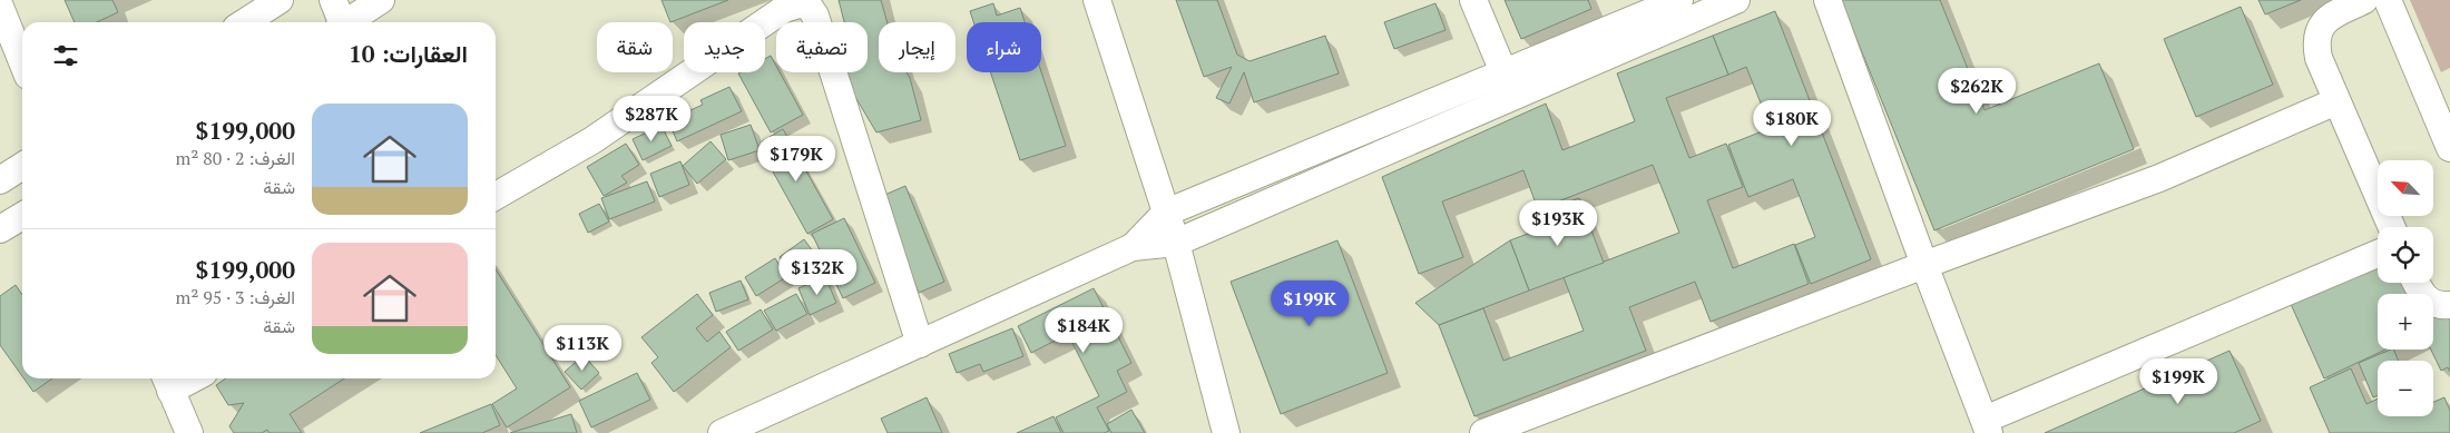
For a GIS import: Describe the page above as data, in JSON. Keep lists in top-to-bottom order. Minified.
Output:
{"north":"top left","page":{"chip":["شراء","إيجار","تصفية","جديد","شقة"],"heading":"العقارات: 10","price":["$262K","$287K","$180K","$179K","$193K","$132K","$199K","$184K","$113K","$199K"],"list":[{"name":"$199,000","note":"الغرف: 2 · 80 m² · شقة"},{"name":"$199,000","note":"الغرف: 3 · 95 m² · شقة"}],"map_buttons":["+","−"]}}
